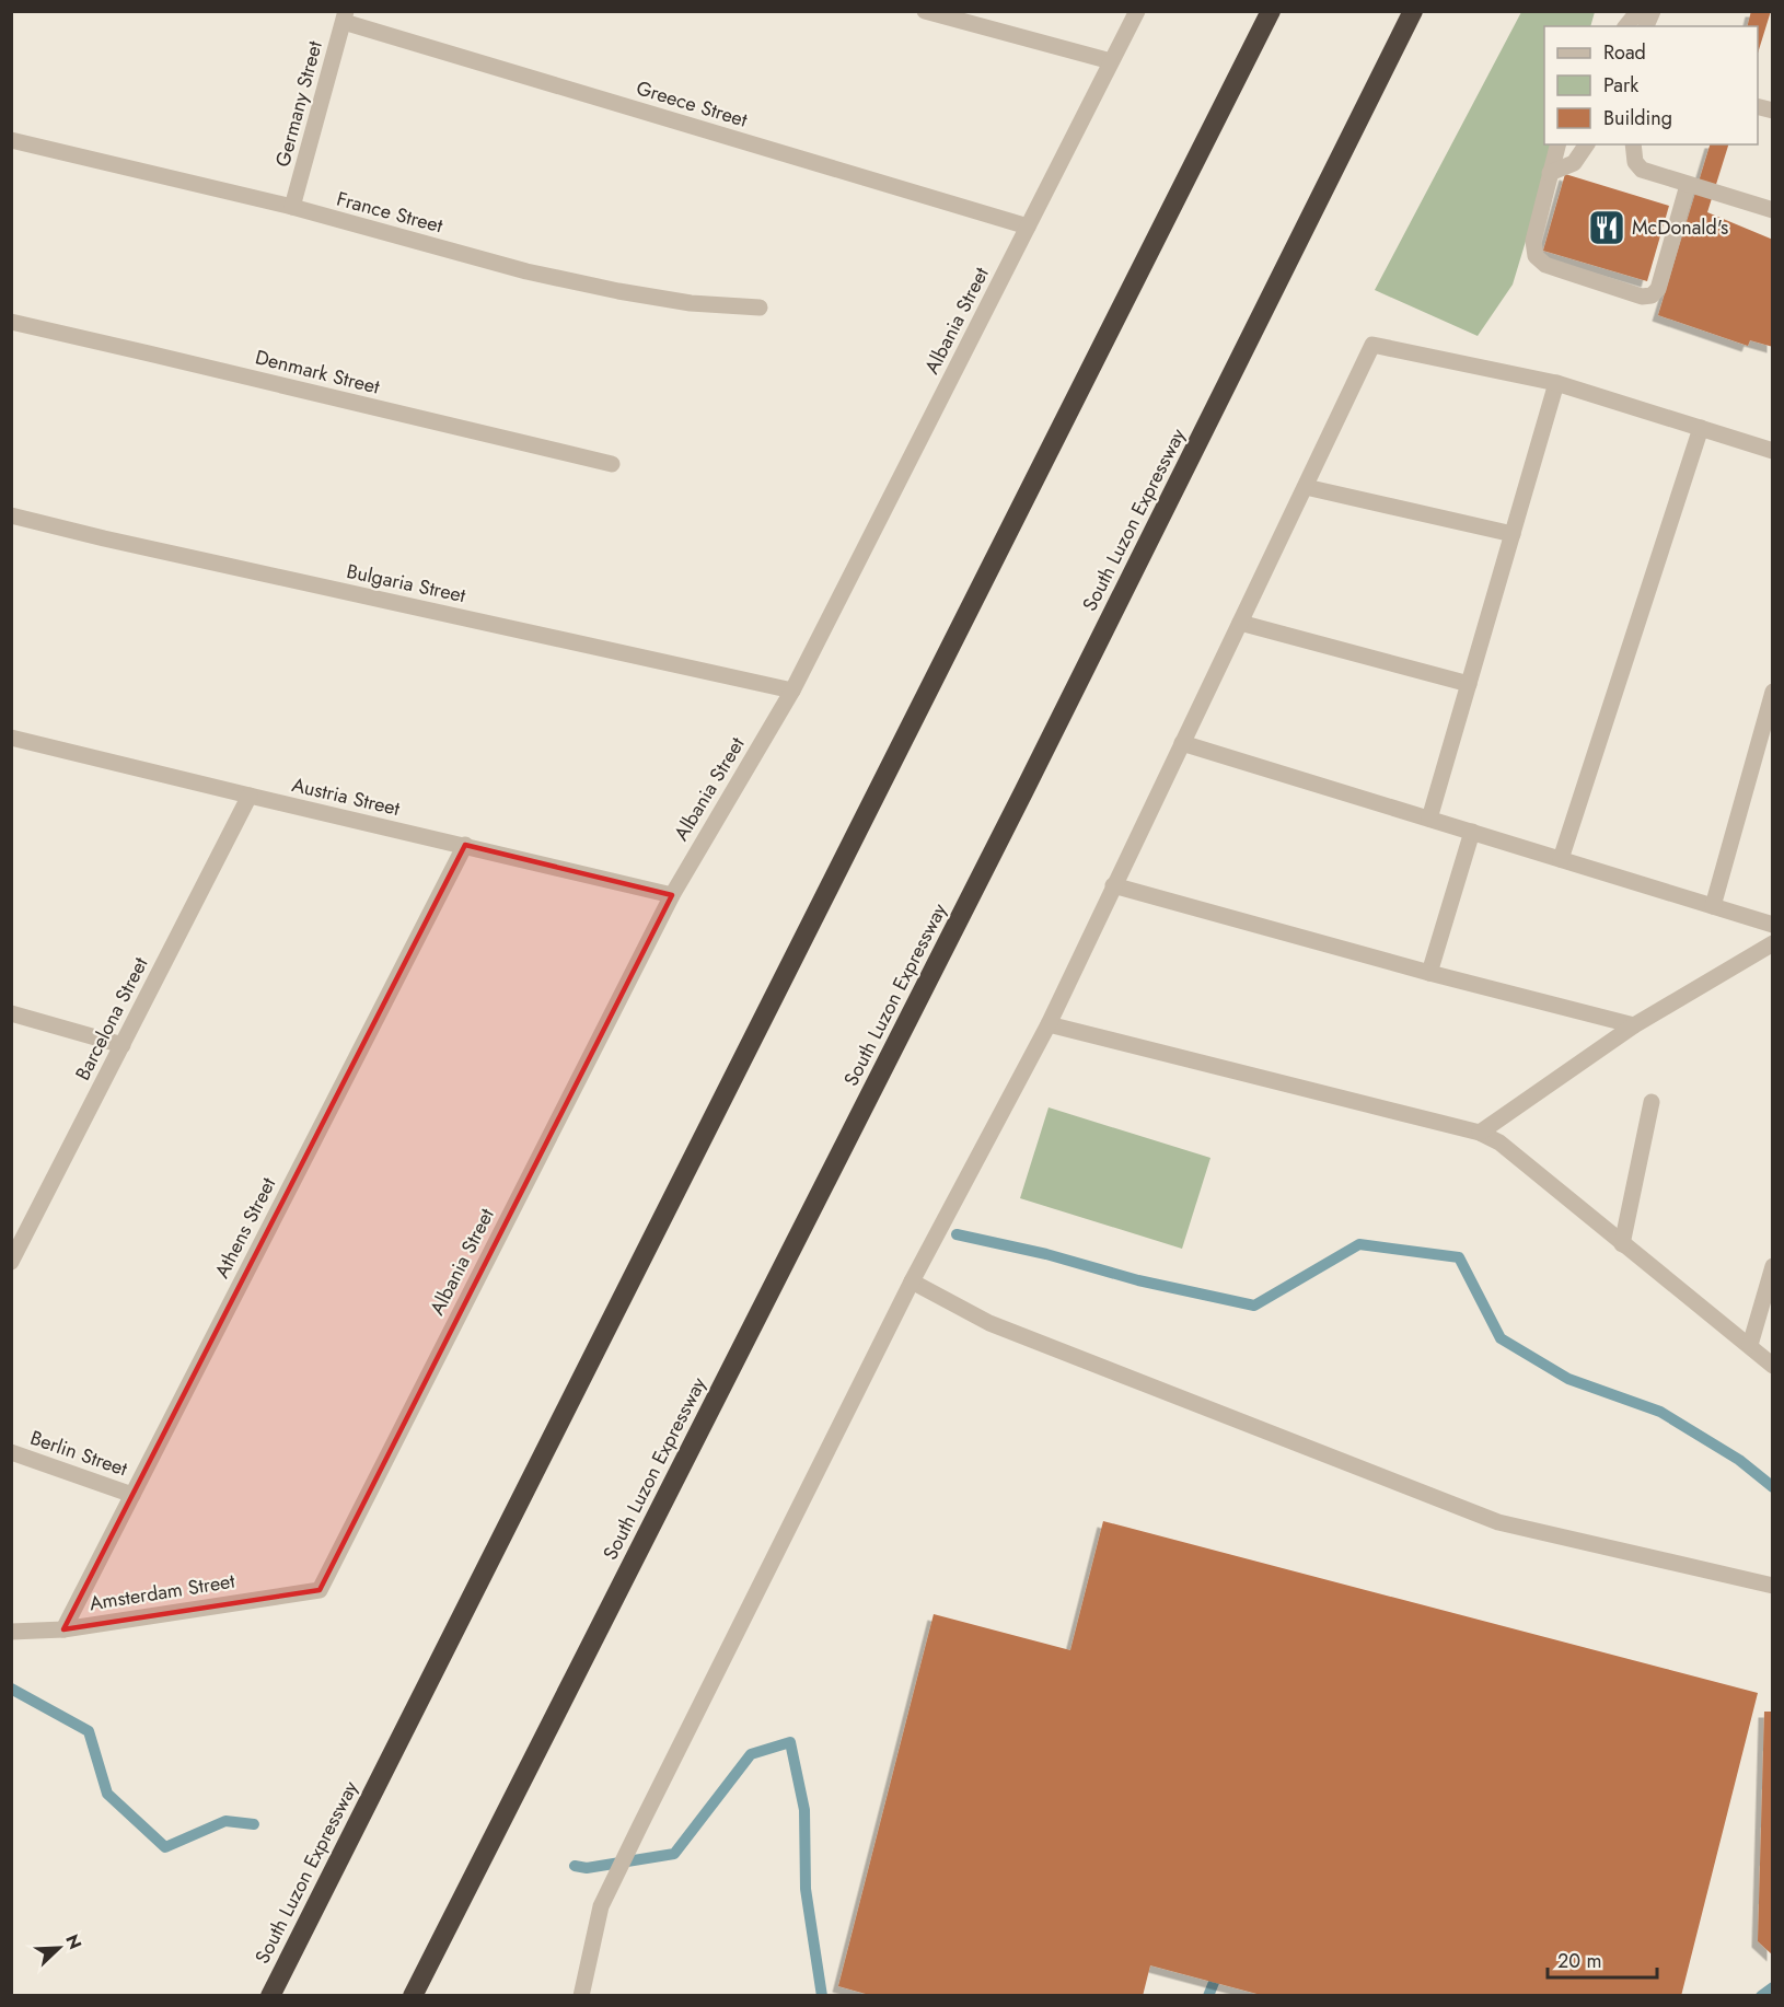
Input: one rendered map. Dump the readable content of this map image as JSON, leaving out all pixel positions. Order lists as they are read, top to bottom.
{
  "streets": {
    "highway": ["South Luzon Expressway"],
    "street": [
      "Germany Street",
      "Greece Street",
      "France Street",
      "Albania Street",
      "Denmark Street",
      "Bulgaria Street",
      "Austria Street",
      "Barcelona Street",
      "Athens Street",
      "Berlin Street",
      "Amsterdam Street"
    ]
  },
  "crossings": [
    ["Germany Street", "Greece Street"],
    ["Germany Street", "France Street"],
    ["Greece Street", "Albania Street"],
    ["Albania Street", "Bulgaria Street"],
    ["Albania Street", "Austria Street"],
    ["Albania Street", "Amsterdam Street"],
    ["Austria Street", "Barcelona Street"],
    ["Austria Street", "Athens Street"],
    ["Athens Street", "Berlin Street"],
    ["Athens Street", "Amsterdam Street"]
  ],
  "places": {
    "restaurant": ["McDonald's"]
  },
  "legend": ["Road", "Park", "Building"],
  "scale_bar": "20 m",
  "north": "top right"
}
